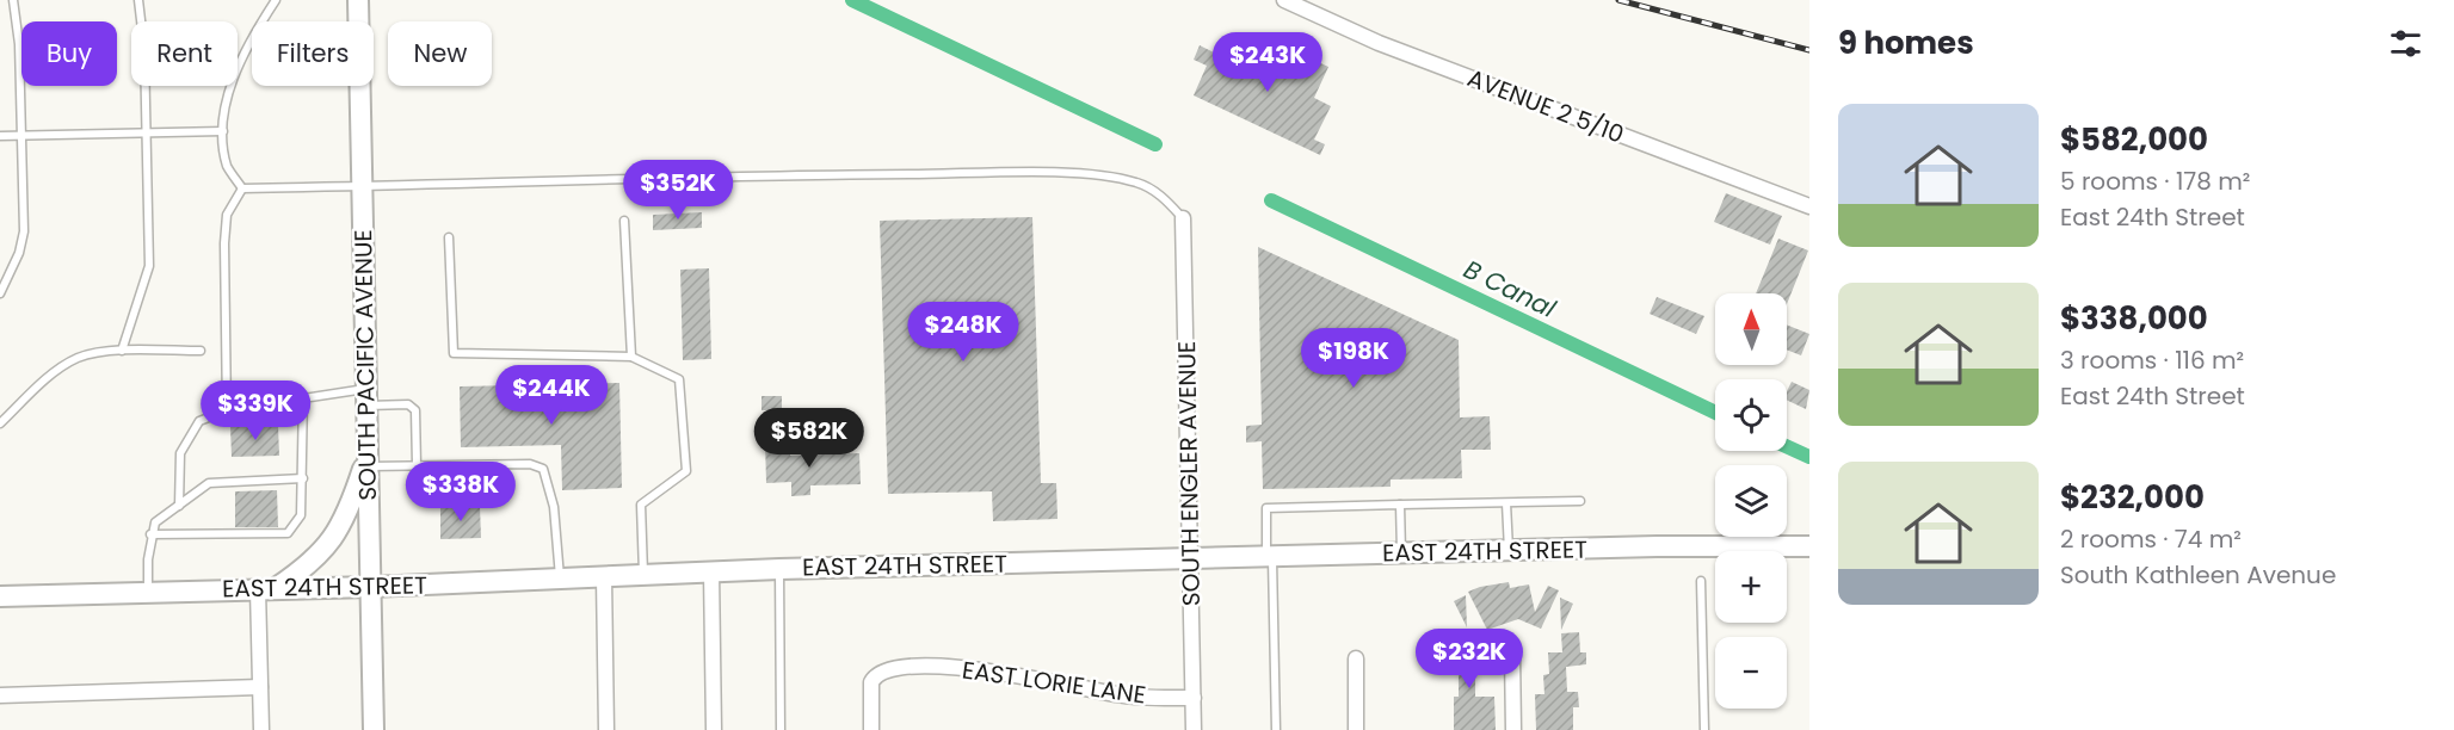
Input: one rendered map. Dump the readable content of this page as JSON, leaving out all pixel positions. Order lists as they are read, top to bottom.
{
  "streets": {
    "main road": ["SOUTH PACIFIC AVENUE", "EAST 24TH STREET"],
    "street": ["AVENUE 2 5/10", "SOUTH ENGLER AVENUE", "EAST LORIE LANE"]
  },
  "crossings": [
    ["SOUTH PACIFIC AVENUE", "EAST 24TH STREET"],
    ["SOUTH ENGLER AVENUE", "EAST 24TH STREET"],
    ["SOUTH ENGLER AVENUE", "EAST LORIE LANE"]
  ],
  "water": ["B Canal"],
  "north": "top",
  "page": {
    "heading": "9 homes",
    "chip": [
      "Buy",
      "Rent",
      "Filters",
      "New"
    ],
    "price": [
      "$243K",
      "$352K",
      "$248K",
      "$198K",
      "$244K",
      "$339K",
      "$582K",
      "$338K",
      "$232K"
    ],
    "list": [
      {
        "name": "$582,000",
        "note": "5 rooms · 178 m² · East 24th Street"
      },
      {
        "name": "$338,000",
        "note": "3 rooms · 116 m² · East 24th Street"
      },
      {
        "name": "$232,000",
        "note": "2 rooms · 74 m² · South Kathleen Avenue"
      }
    ],
    "map_buttons": ["+", "−"]
  }
}
